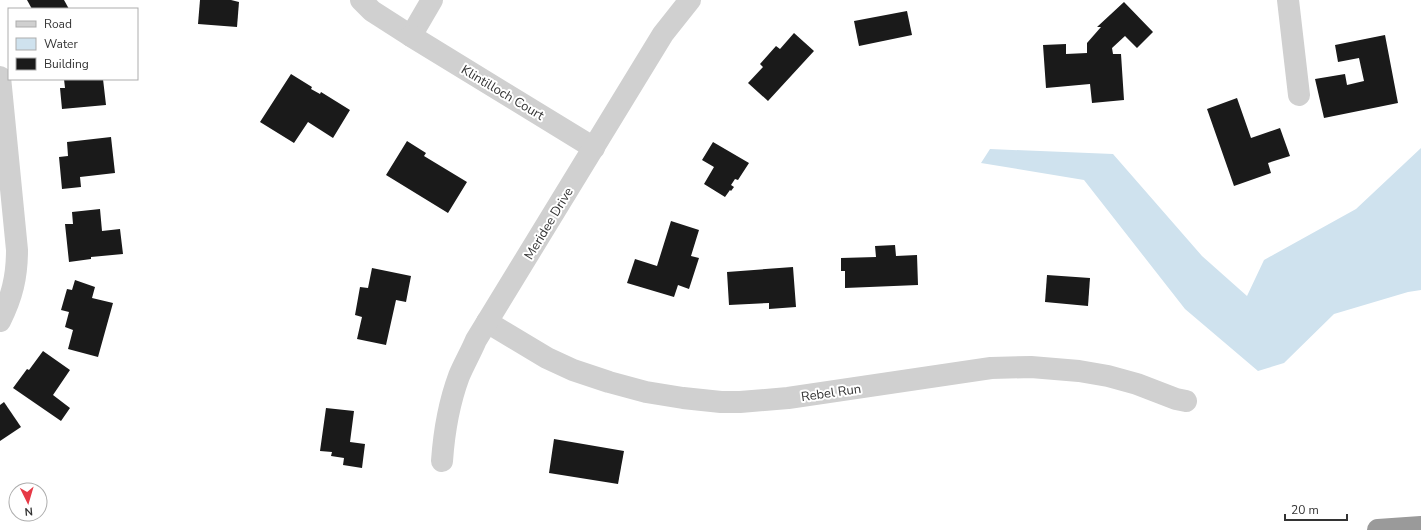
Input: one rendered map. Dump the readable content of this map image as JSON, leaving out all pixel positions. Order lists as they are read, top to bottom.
{
  "streets": {
    "street": ["Klintilloch Court", "Meridee Drive", "Rebel Run"]
  },
  "crossings": [
    ["Klintilloch Court", "Meridee Drive"],
    ["Meridee Drive", "Rebel Run"]
  ],
  "legend": ["Road", "Water", "Building"],
  "scale_bar": "20 m",
  "north": "bottom"
}
